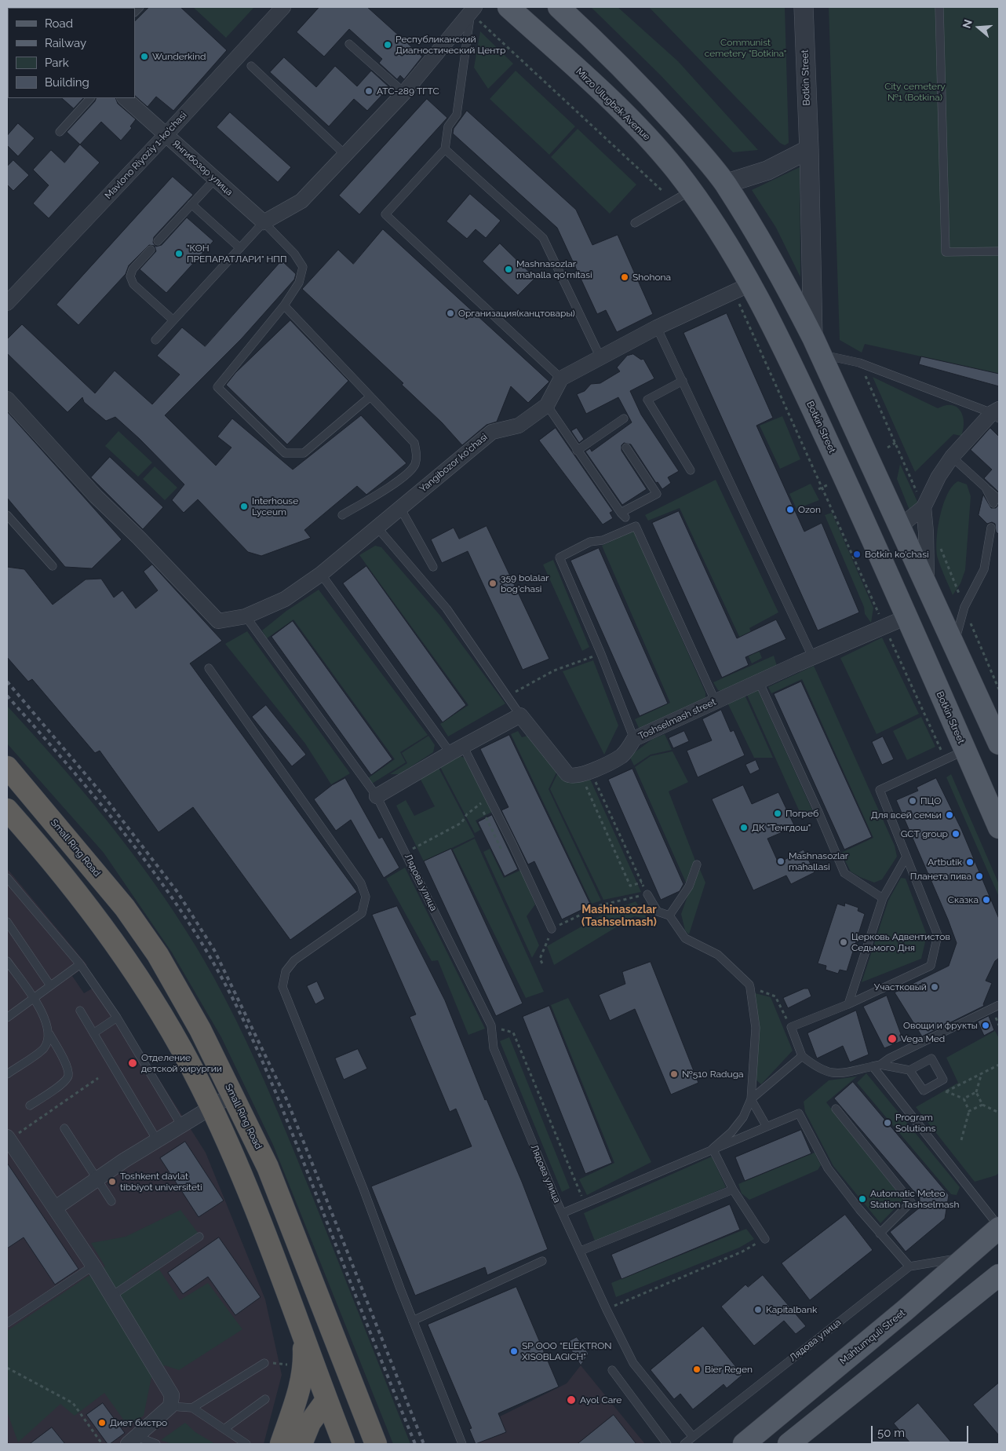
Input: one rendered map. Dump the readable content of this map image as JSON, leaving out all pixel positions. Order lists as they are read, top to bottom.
{
  "streets": {
    "highway": ["Small Ring Road"],
    "main road": ["Botkin Street", "Mirzo Ulugbek Avenue", "Mahtumquli Street"],
    "street": [
      "Mavlono Riyoziy 1-ko'chasi",
      "Янгибозор улица",
      "Yangibozor ko'chasi",
      "Toshselmash street"
    ],
    "lane": ["Лядова улица"]
  },
  "crossings": [
    ["Botkin Street", "Mirzo Ulugbek Avenue"],
    ["Botkin Street", "Toshselmash street"],
    ["Mavlono Riyoziy 1-ko'chasi", "Янгибозор улица"],
    ["Yangibozor ko'chasi", "Лядова улица"],
    ["Лядова улица", "Mahtumquli Street"]
  ],
  "districts": ["Mashinasozlar (Tashselmash)"],
  "parks": ["Communist cemetery \"Botkina\"", "City cemetery №1 (Botkina)"],
  "places": [
    "Республиканский Диагностический Центр",
    "Wunderkind",
    "АТС-289 ТГТС",
    "\"КОН ПРЕПАРАТЛАРИ\" НПП",
    "Mashnasozlar mahalla qo'mitasi",
    "Shohona",
    "Организация(канцтовары)",
    "Interhouse Lyceum",
    "Ozon",
    "Botkin ko'chasi",
    "359 bolalar bog'chasi",
    "ПЦО",
    "Погреб",
    "Для всей семьи",
    "ДК \"Тенгдош\"",
    "GCT group",
    "Mashnasozlar mahallasi",
    "Artbutik",
    "Планета пива",
    "Сказка",
    "Церковь Адвентистов Седьмого Дня",
    "Участковый",
    "Овощи и фрукты",
    "Vega Med",
    "Отделение детской хирургии",
    "№510 Raduga",
    "Program Solutions",
    "Toshkent davlat tibbiyot universiteti",
    "Automatic Meteo Station Tashselmash",
    "Kapitalbank",
    "SP OOO “ELEKTRON XISOBLAGICH”",
    "Bier Regen",
    "Ayol Care",
    "Диет бистро"
  ],
  "legend": [
    "Road",
    "Railway",
    "Park",
    "Building"
  ],
  "scale_bar": "50 m",
  "north": "left"
}
